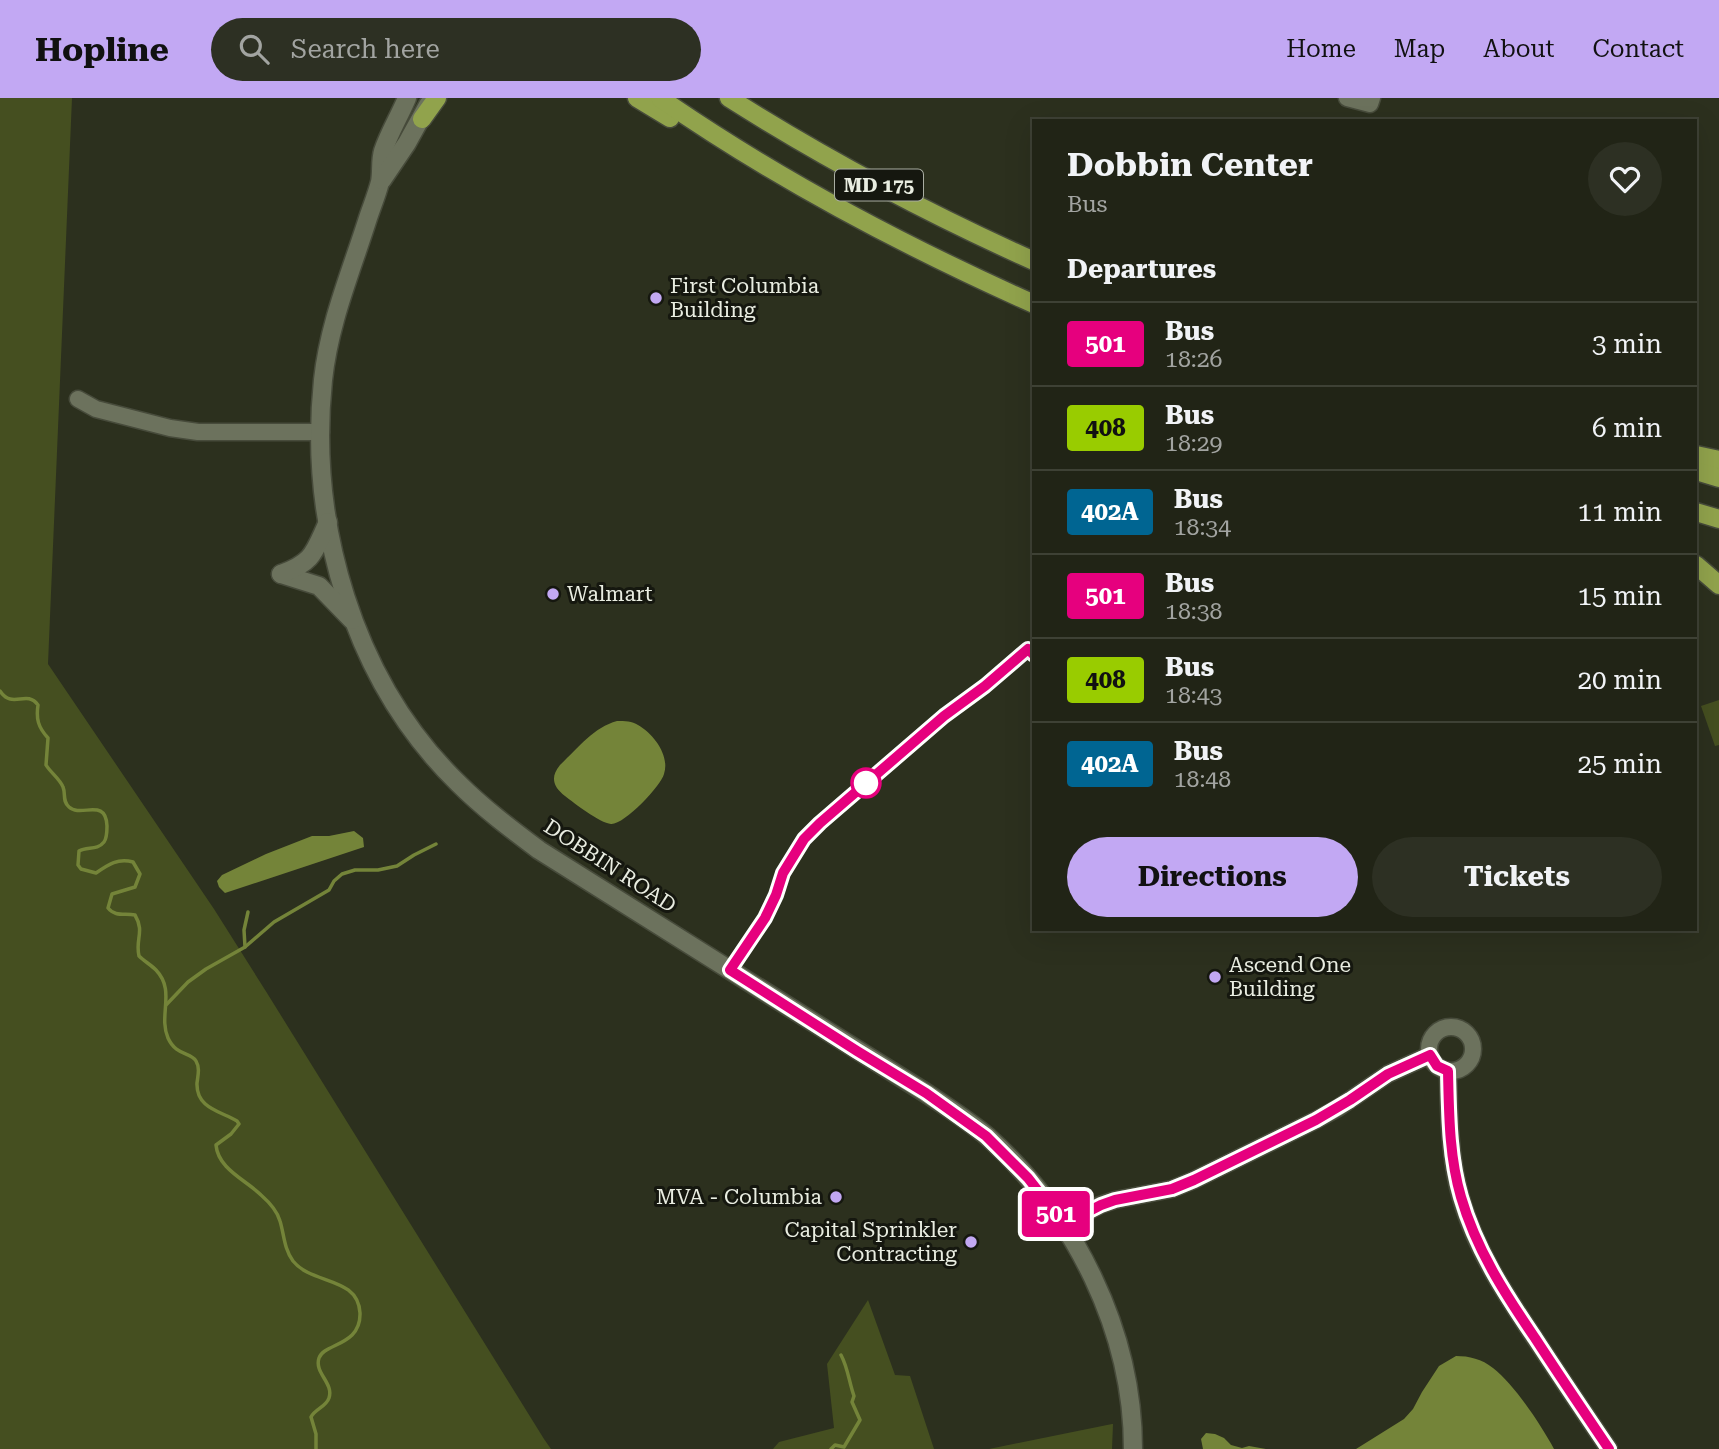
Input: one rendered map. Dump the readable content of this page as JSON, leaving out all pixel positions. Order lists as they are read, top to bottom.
{
  "streets": {
    "main road": ["MD 175"],
    "street": ["DOBBIN ROAD"]
  },
  "places": [
    "First Columbia Building",
    "Walmart",
    "Ascend One Building",
    "MVA - Columbia",
    "Capital Sprinkler Contracting"
  ],
  "lines": ["bus line 501"],
  "page": {
    "header": "Hopline",
    "search": "Search here",
    "nav": [
      "Home",
      "Map",
      "About",
      "Contact"
    ],
    "on_map": "501",
    "heading": [
      ["Dobbin Center", "Bus"],
      "Departures"
    ],
    "list": [
      {
        "mark": "501",
        "name": "Bus",
        "note": "18:26",
        "value": "3 min"
      },
      {
        "mark": "408",
        "name": "Bus",
        "note": "18:29",
        "value": "6 min"
      },
      {
        "mark": "402A",
        "name": "Bus",
        "note": "18:34",
        "value": "11 min"
      },
      {
        "mark": "501",
        "name": "Bus",
        "note": "18:38",
        "value": "15 min"
      },
      {
        "mark": "408",
        "name": "Bus",
        "note": "18:43",
        "value": "20 min"
      },
      {
        "mark": "402A",
        "name": "Bus",
        "note": "18:48",
        "value": "25 min"
      }
    ],
    "buttons": ["Directions", "Tickets"]
  }
}
